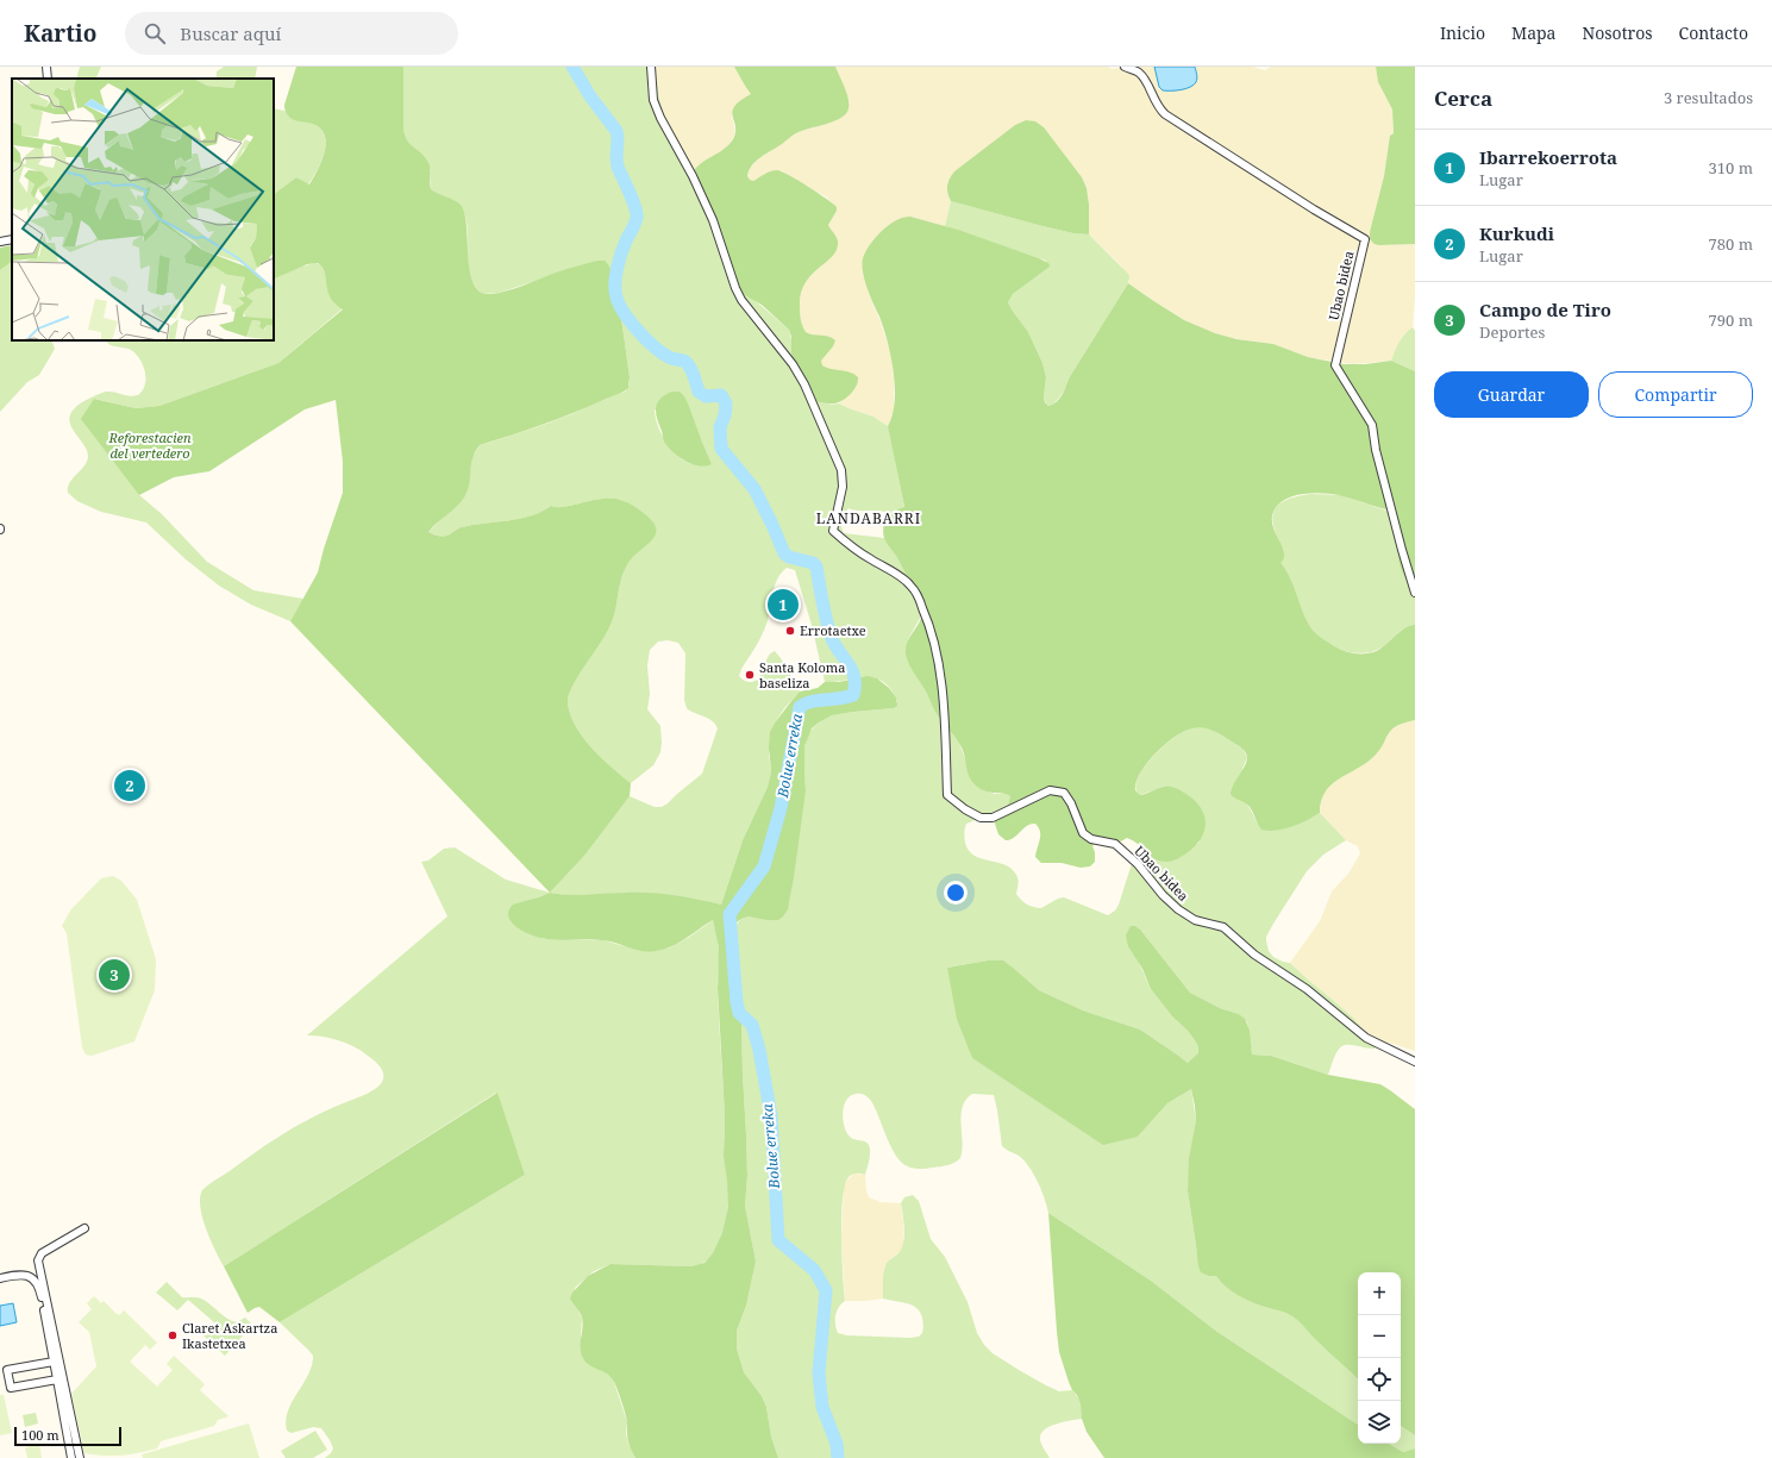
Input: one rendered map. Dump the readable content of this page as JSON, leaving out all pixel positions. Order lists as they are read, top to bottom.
{
  "streets": {
    "street": ["Ubao bidea"]
  },
  "districts": ["LANDABARRI"],
  "water": ["Bolue erreka"],
  "parks": ["Reforestacien del vertedero"],
  "places": ["Errotaetxe", "Santa Koloma baseliza", "Claret Askartza Ikastetxea"],
  "scale_bar": "100 m",
  "page": {
    "header": "Kartio",
    "search": "Buscar aquí",
    "nav": [
      "Inicio",
      "Mapa",
      "Nosotros",
      "Contacto"
    ],
    "heading": ["Cerca", "3 resultados"],
    "list": [
      {
        "mark": "1",
        "name": "Ibarrekoerrota",
        "note": "Lugar",
        "value": "310 m"
      },
      {
        "mark": "2",
        "name": "Kurkudi",
        "note": "Lugar",
        "value": "780 m"
      },
      {
        "mark": "3",
        "name": "Campo de Tiro",
        "note": "Deportes",
        "value": "790 m"
      }
    ],
    "buttons": ["Guardar", "Compartir"],
    "pins": ["1", "2", "3"],
    "map_buttons": ["+", "−"],
    "scale": "100 m"
  }
}
